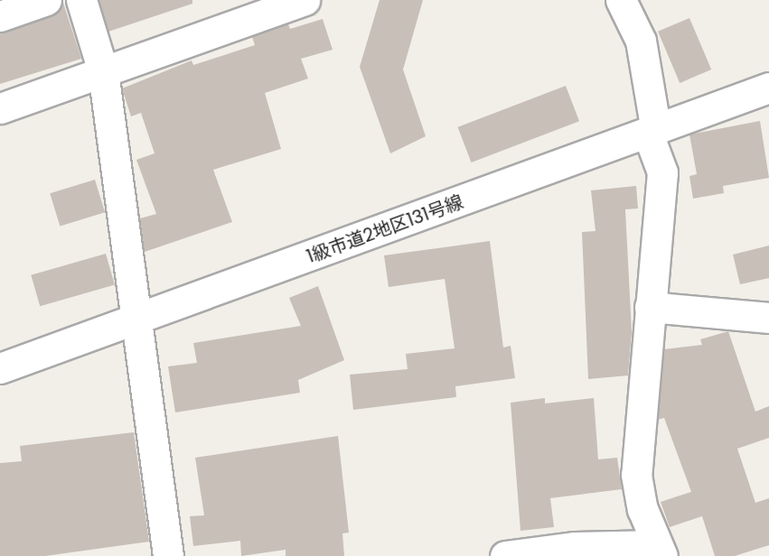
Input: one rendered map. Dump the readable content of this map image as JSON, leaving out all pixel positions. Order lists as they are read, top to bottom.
{
  "streets": {
    "street": ["1級市道2地区131号線"]
  }
}
